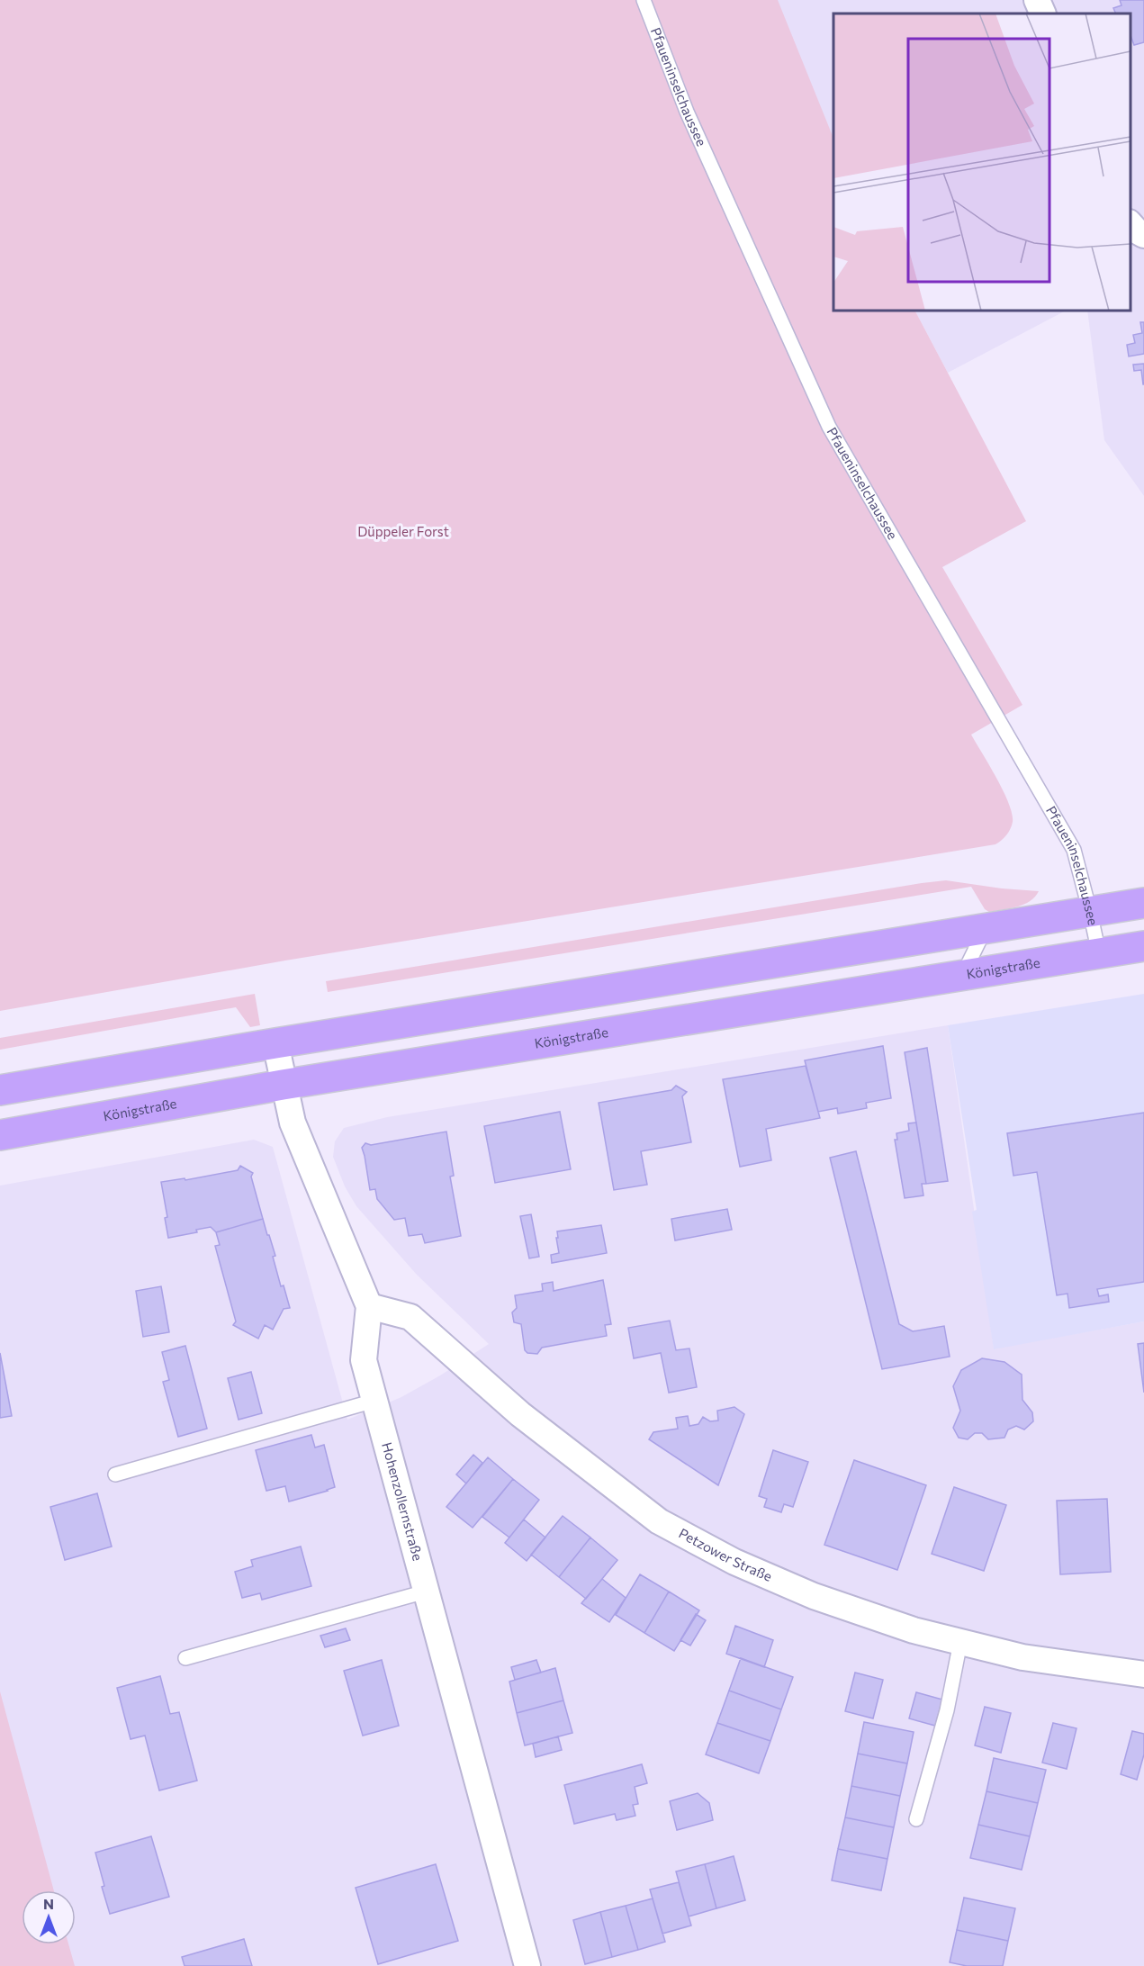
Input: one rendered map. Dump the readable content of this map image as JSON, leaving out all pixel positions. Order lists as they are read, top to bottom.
{
  "streets": {
    "main road": ["Königstraße"],
    "street": ["Hohenzollernstraße", "Petzower Straße"],
    "lane": ["Pfaueninselchaussee"]
  },
  "crossings": [
    ["Pfaueninselchaussee", "Königstraße"],
    ["Königstraße", "Hohenzollernstraße"],
    ["Hohenzollernstraße", "Petzower Straße"]
  ],
  "parks": ["Düppeler Forst"],
  "north": "top"
}
